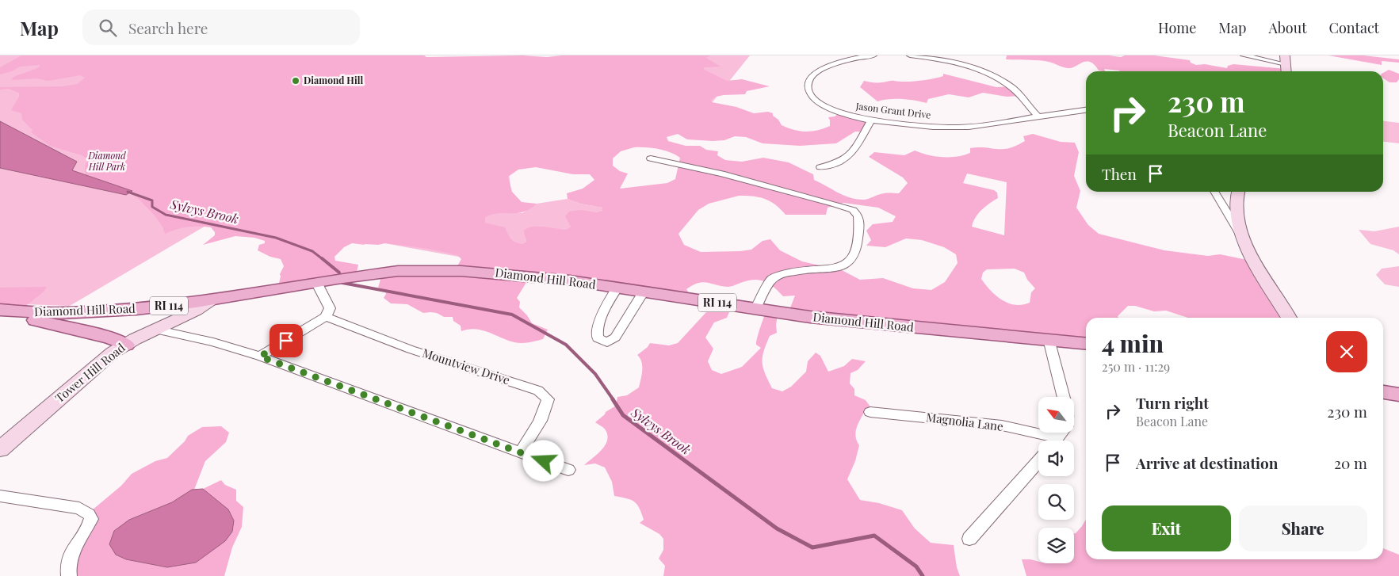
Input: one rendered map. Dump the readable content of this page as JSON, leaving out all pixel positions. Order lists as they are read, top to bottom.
{
  "streets": {
    "main road": ["Diamond Hill Road", "RI 114"],
    "street": [
      "Jason Grant Drive",
      "Mountview Drive",
      "Tower Hill Road",
      "Magnolia Lane"
    ]
  },
  "crossings": [
    ["Diamond Hill Road", "Tower Hill Road"]
  ],
  "water": ["Sylvys Brook"],
  "parks": ["Diamond Hill Park"],
  "places": ["Diamond Hill"],
  "north": "top left",
  "page": {
    "header": "Map",
    "search": "Search here",
    "nav": [
      "Home",
      "Map",
      "About",
      "Contact"
    ],
    "turn": ["230 m", "Beacon Lane"],
    "then": "Then",
    "heading": ["4 min", "250 m · 11:29"],
    "list": [
      {
        "name": "Turn right",
        "note": "Beacon Lane",
        "value": "230 m"
      },
      {
        "name": "Arrive at destination",
        "value": "20 m"
      }
    ],
    "buttons": ["Exit", "Share"]
  }
}
